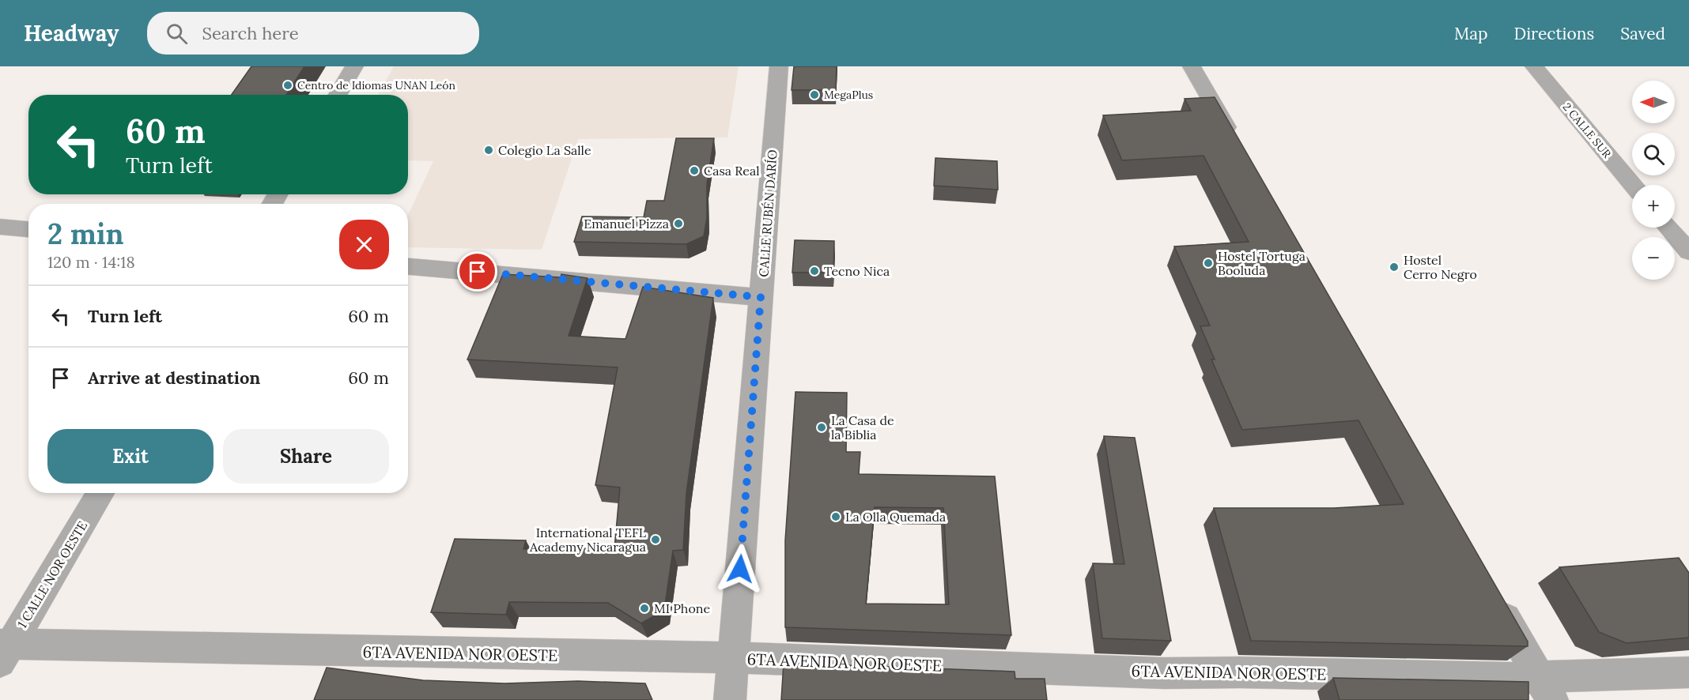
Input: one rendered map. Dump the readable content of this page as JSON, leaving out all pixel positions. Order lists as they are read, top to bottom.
{
  "streets": {
    "street": [
      "2 CALLE SUR",
      "CALLE RUBÉN DARÍO",
      "1 CALLE NOR OESTE",
      "6TA AVENIDA NOR OESTE"
    ]
  },
  "crossings": [
    ["CALLE RUBÉN DARÍO", "6TA AVENIDA NOR OESTE"],
    ["1 CALLE NOR OESTE", "6TA AVENIDA NOR OESTE"]
  ],
  "places": [
    "Centro de Idiomas UNAN León",
    "MegaPlus",
    "Colegio La Salle",
    "Casa Real",
    "Emanuel Pizza",
    "Hostel Tortuga Booluda",
    "Hostel Cerro Negro",
    "Tecno Nica",
    "La Casa de la Biblia",
    "La Olla Quemada",
    "International TEFL Academy Nicaragua",
    "MI Phone"
  ],
  "north": "left",
  "page": {
    "header": "Headway",
    "search": "Search here",
    "nav": ["Map", "Directions", "Saved"],
    "map_buttons": ["+", "−"],
    "turn": ["60 m", "Turn left"],
    "heading": ["2 min", "120 m · 14:18"],
    "list": [
      {
        "name": "Turn left",
        "value": "60 m"
      },
      {
        "name": "Arrive at destination",
        "value": "60 m"
      }
    ],
    "buttons": ["Exit", "Share"]
  }
}
